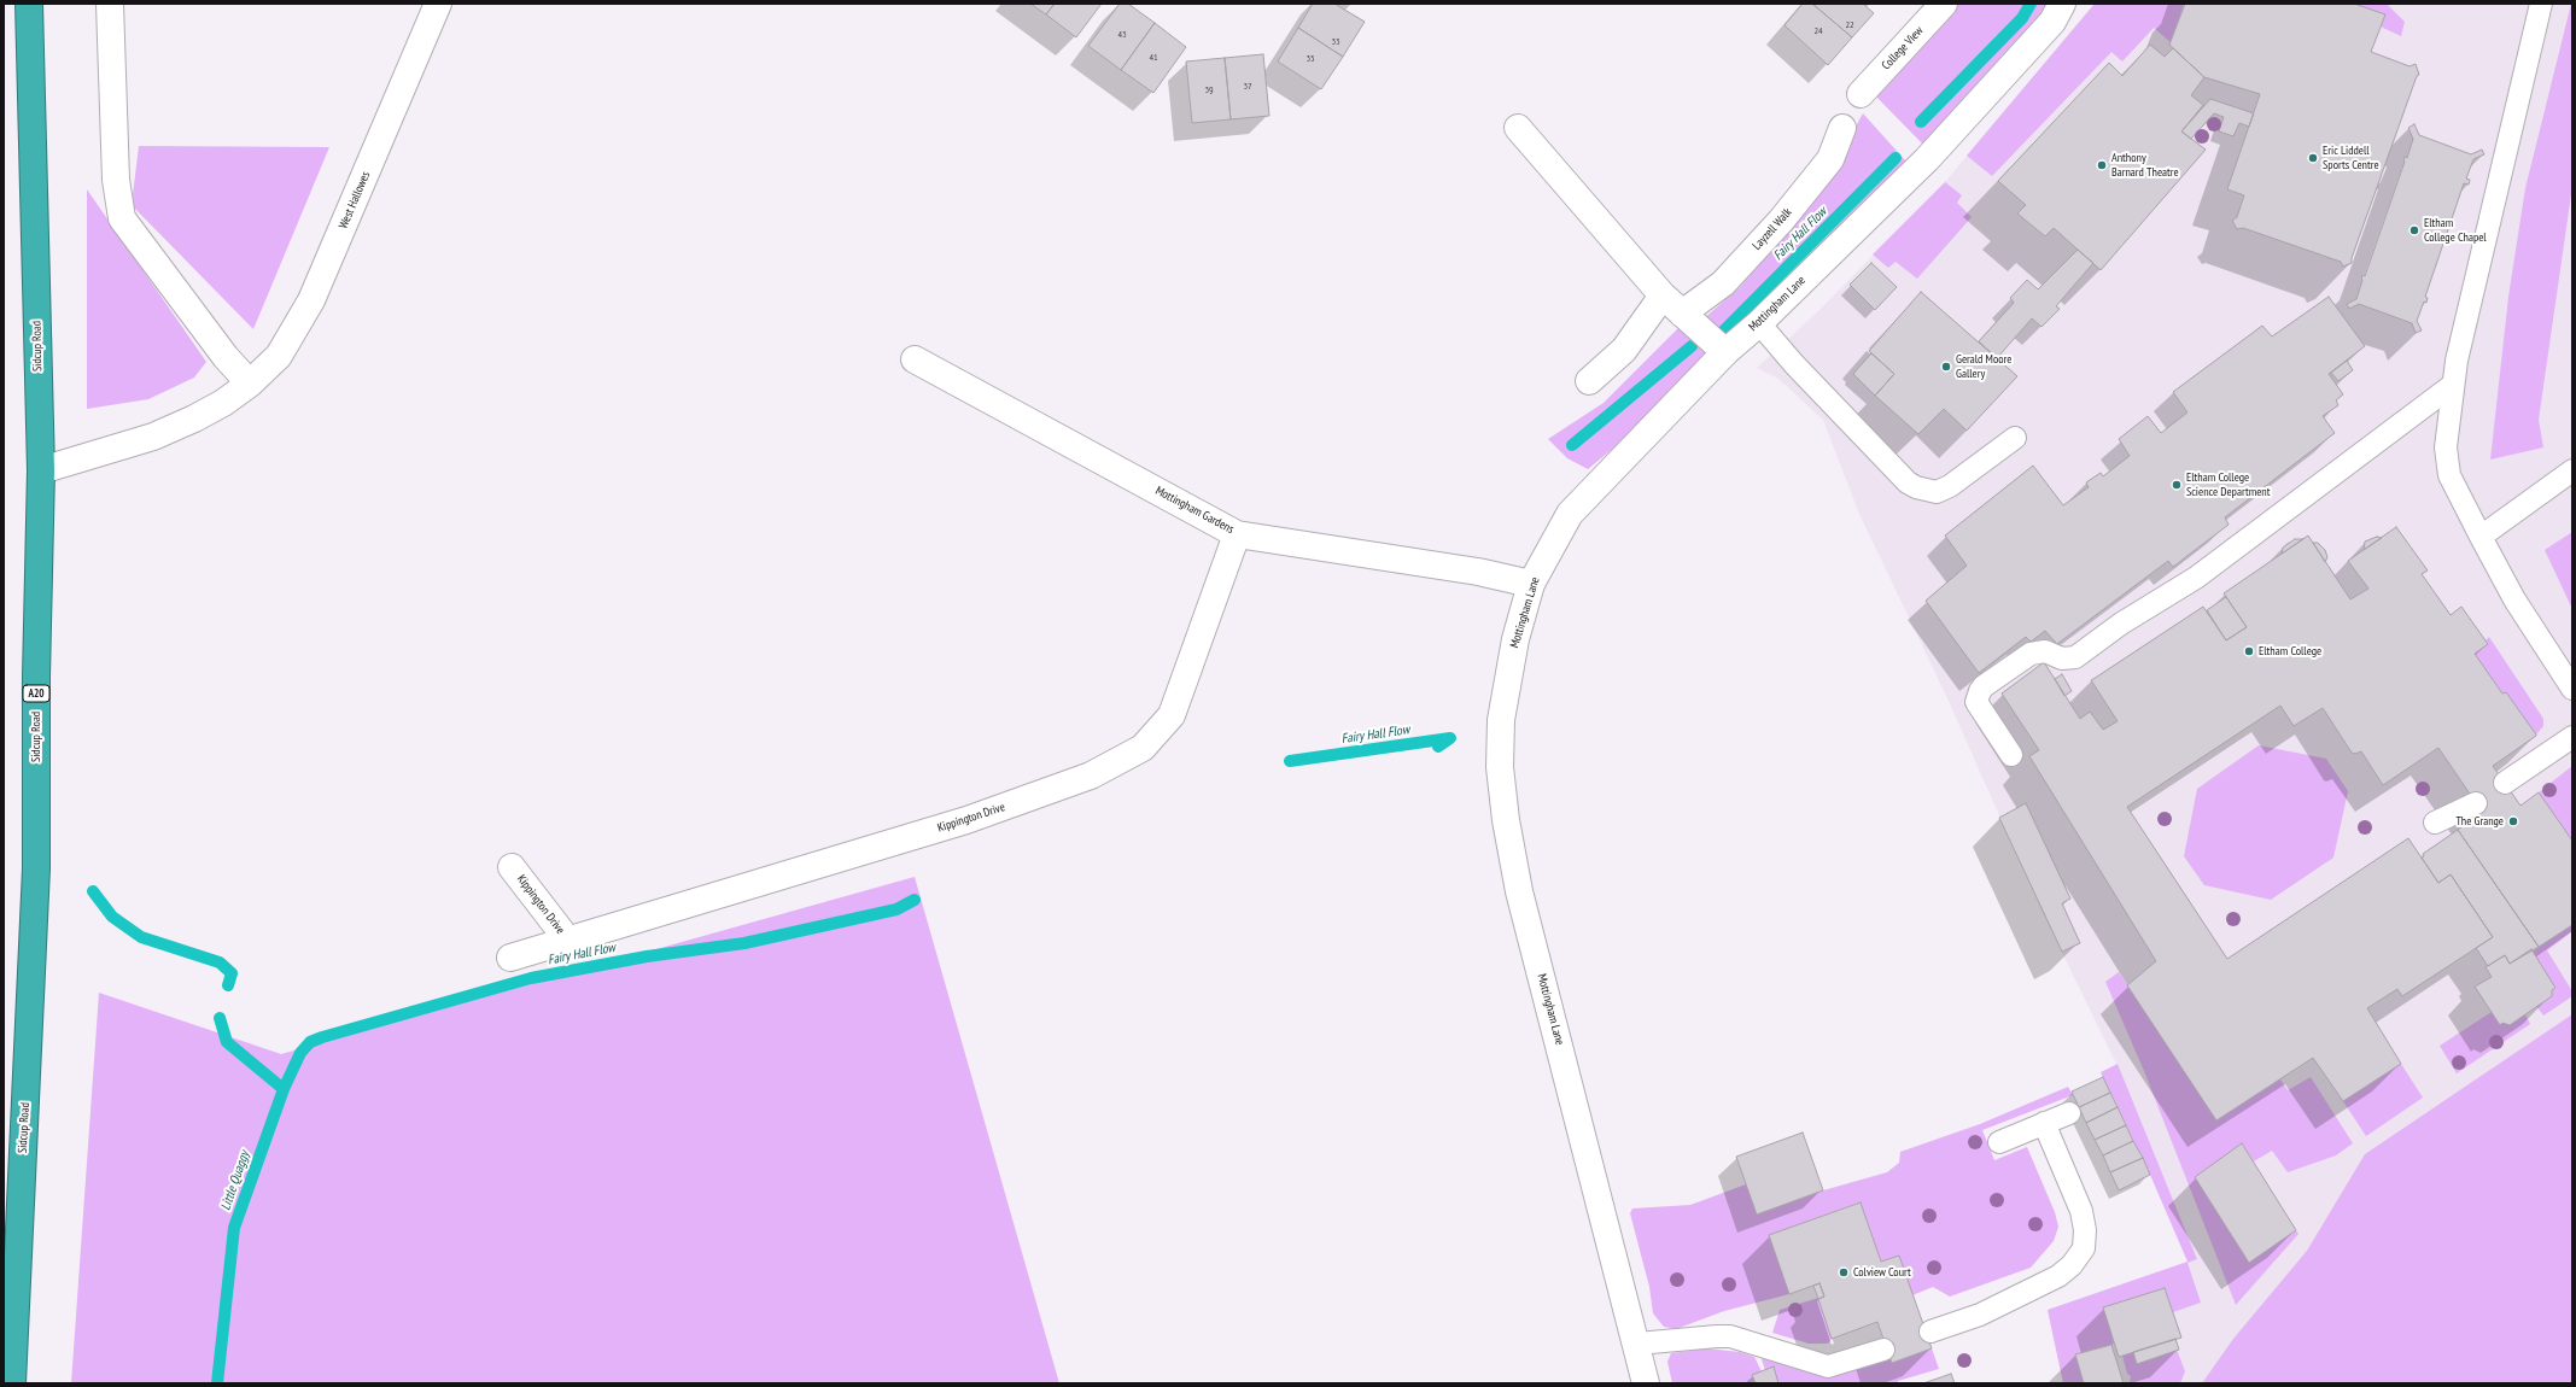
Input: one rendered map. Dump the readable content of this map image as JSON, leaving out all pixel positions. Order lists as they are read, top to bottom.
{
  "streets": {
    "highway": ["Sidcup Road", "A20"],
    "street": [
      "College View",
      "West Hallowes",
      "Layzell Walk",
      "Mottingham Lane",
      "Mottingham Gardens",
      "Kippington Drive"
    ]
  },
  "crossings": [
    ["West Hallowes", "Sidcup Road"],
    ["Mottingham Lane", "Mottingham Gardens"],
    ["Mottingham Gardens", "Kippington Drive"]
  ],
  "water": ["Fairy Hall Flow", "Little Quaggy"],
  "places": [
    "Eric Liddell Sports Centre",
    "Anthony Barnard Theatre",
    "Eltham College Chapel",
    "Gerald Moore Gallery",
    "Eltham College Science Department",
    "Eltham College",
    "The Grange",
    "Colview Court"
  ],
  "house_numbers": [
    "22",
    "24",
    "43",
    "33",
    "41",
    "35",
    "37",
    "39"
  ]
}
